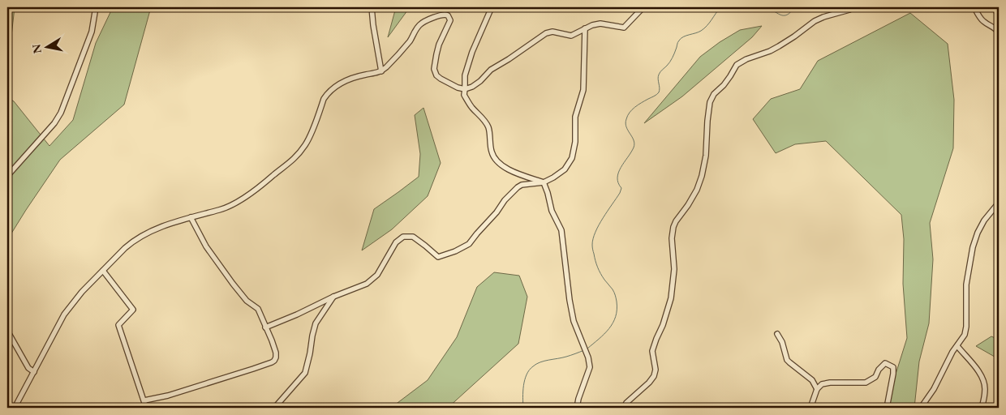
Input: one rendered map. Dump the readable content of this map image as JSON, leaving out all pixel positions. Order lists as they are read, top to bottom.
{
  "north": "left"
}
